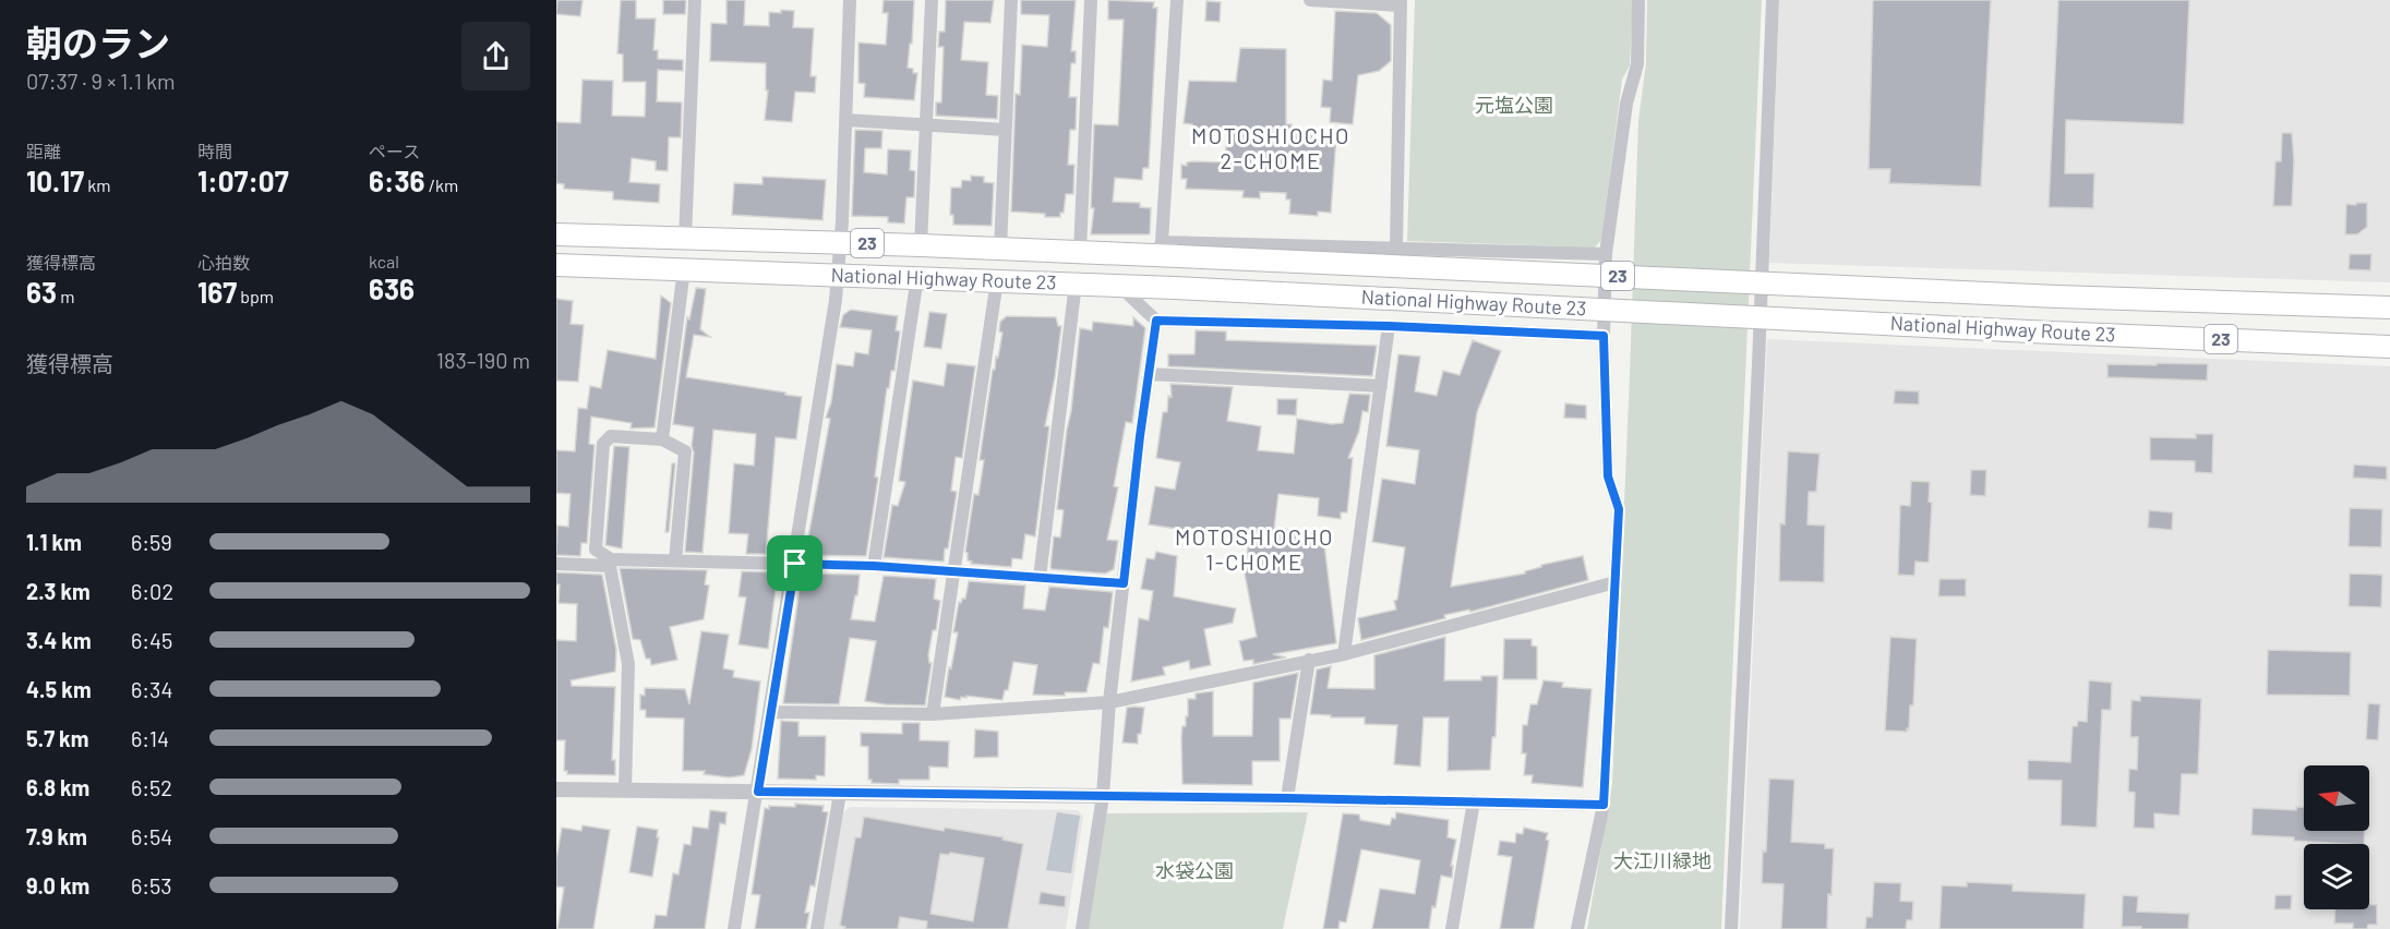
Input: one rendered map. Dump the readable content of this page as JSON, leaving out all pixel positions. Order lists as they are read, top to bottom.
{
  "streets": {
    "highway": ["23", "National Highway Route 23"]
  },
  "districts": ["MOTOSHIOCHO 2-CHOME", "MOTOSHIOCHO 1-CHOME"],
  "parks": ["元塩公園", "大江川緑地", "水袋公園"],
  "north": "left",
  "page": {
    "heading": ["朝のラン", "07:37 · 9 × 1.1 km"],
    "stats": [
      ["距離", "10.17 km"],
      ["時間", "1:07:07"],
      ["ペース", "6:36 /km"],
      ["獲得標高", "63 m"],
      ["心拍数", "167 bpm"],
      ["kcal", "636"]
    ],
    "chart": ["獲得標高", "183–190 m"],
    "list": [
      {
        "name": "1.1 km",
        "note": "6:59"
      },
      {
        "name": "2.3 km",
        "note": "6:02"
      },
      {
        "name": "3.4 km",
        "note": "6:45"
      },
      {
        "name": "4.5 km",
        "note": "6:34"
      },
      {
        "name": "5.7 km",
        "note": "6:14"
      },
      {
        "name": "6.8 km",
        "note": "6:52"
      },
      {
        "name": "7.9 km",
        "note": "6:54"
      },
      {
        "name": "9.0 km",
        "note": "6:53"
      }
    ]
  }
}
